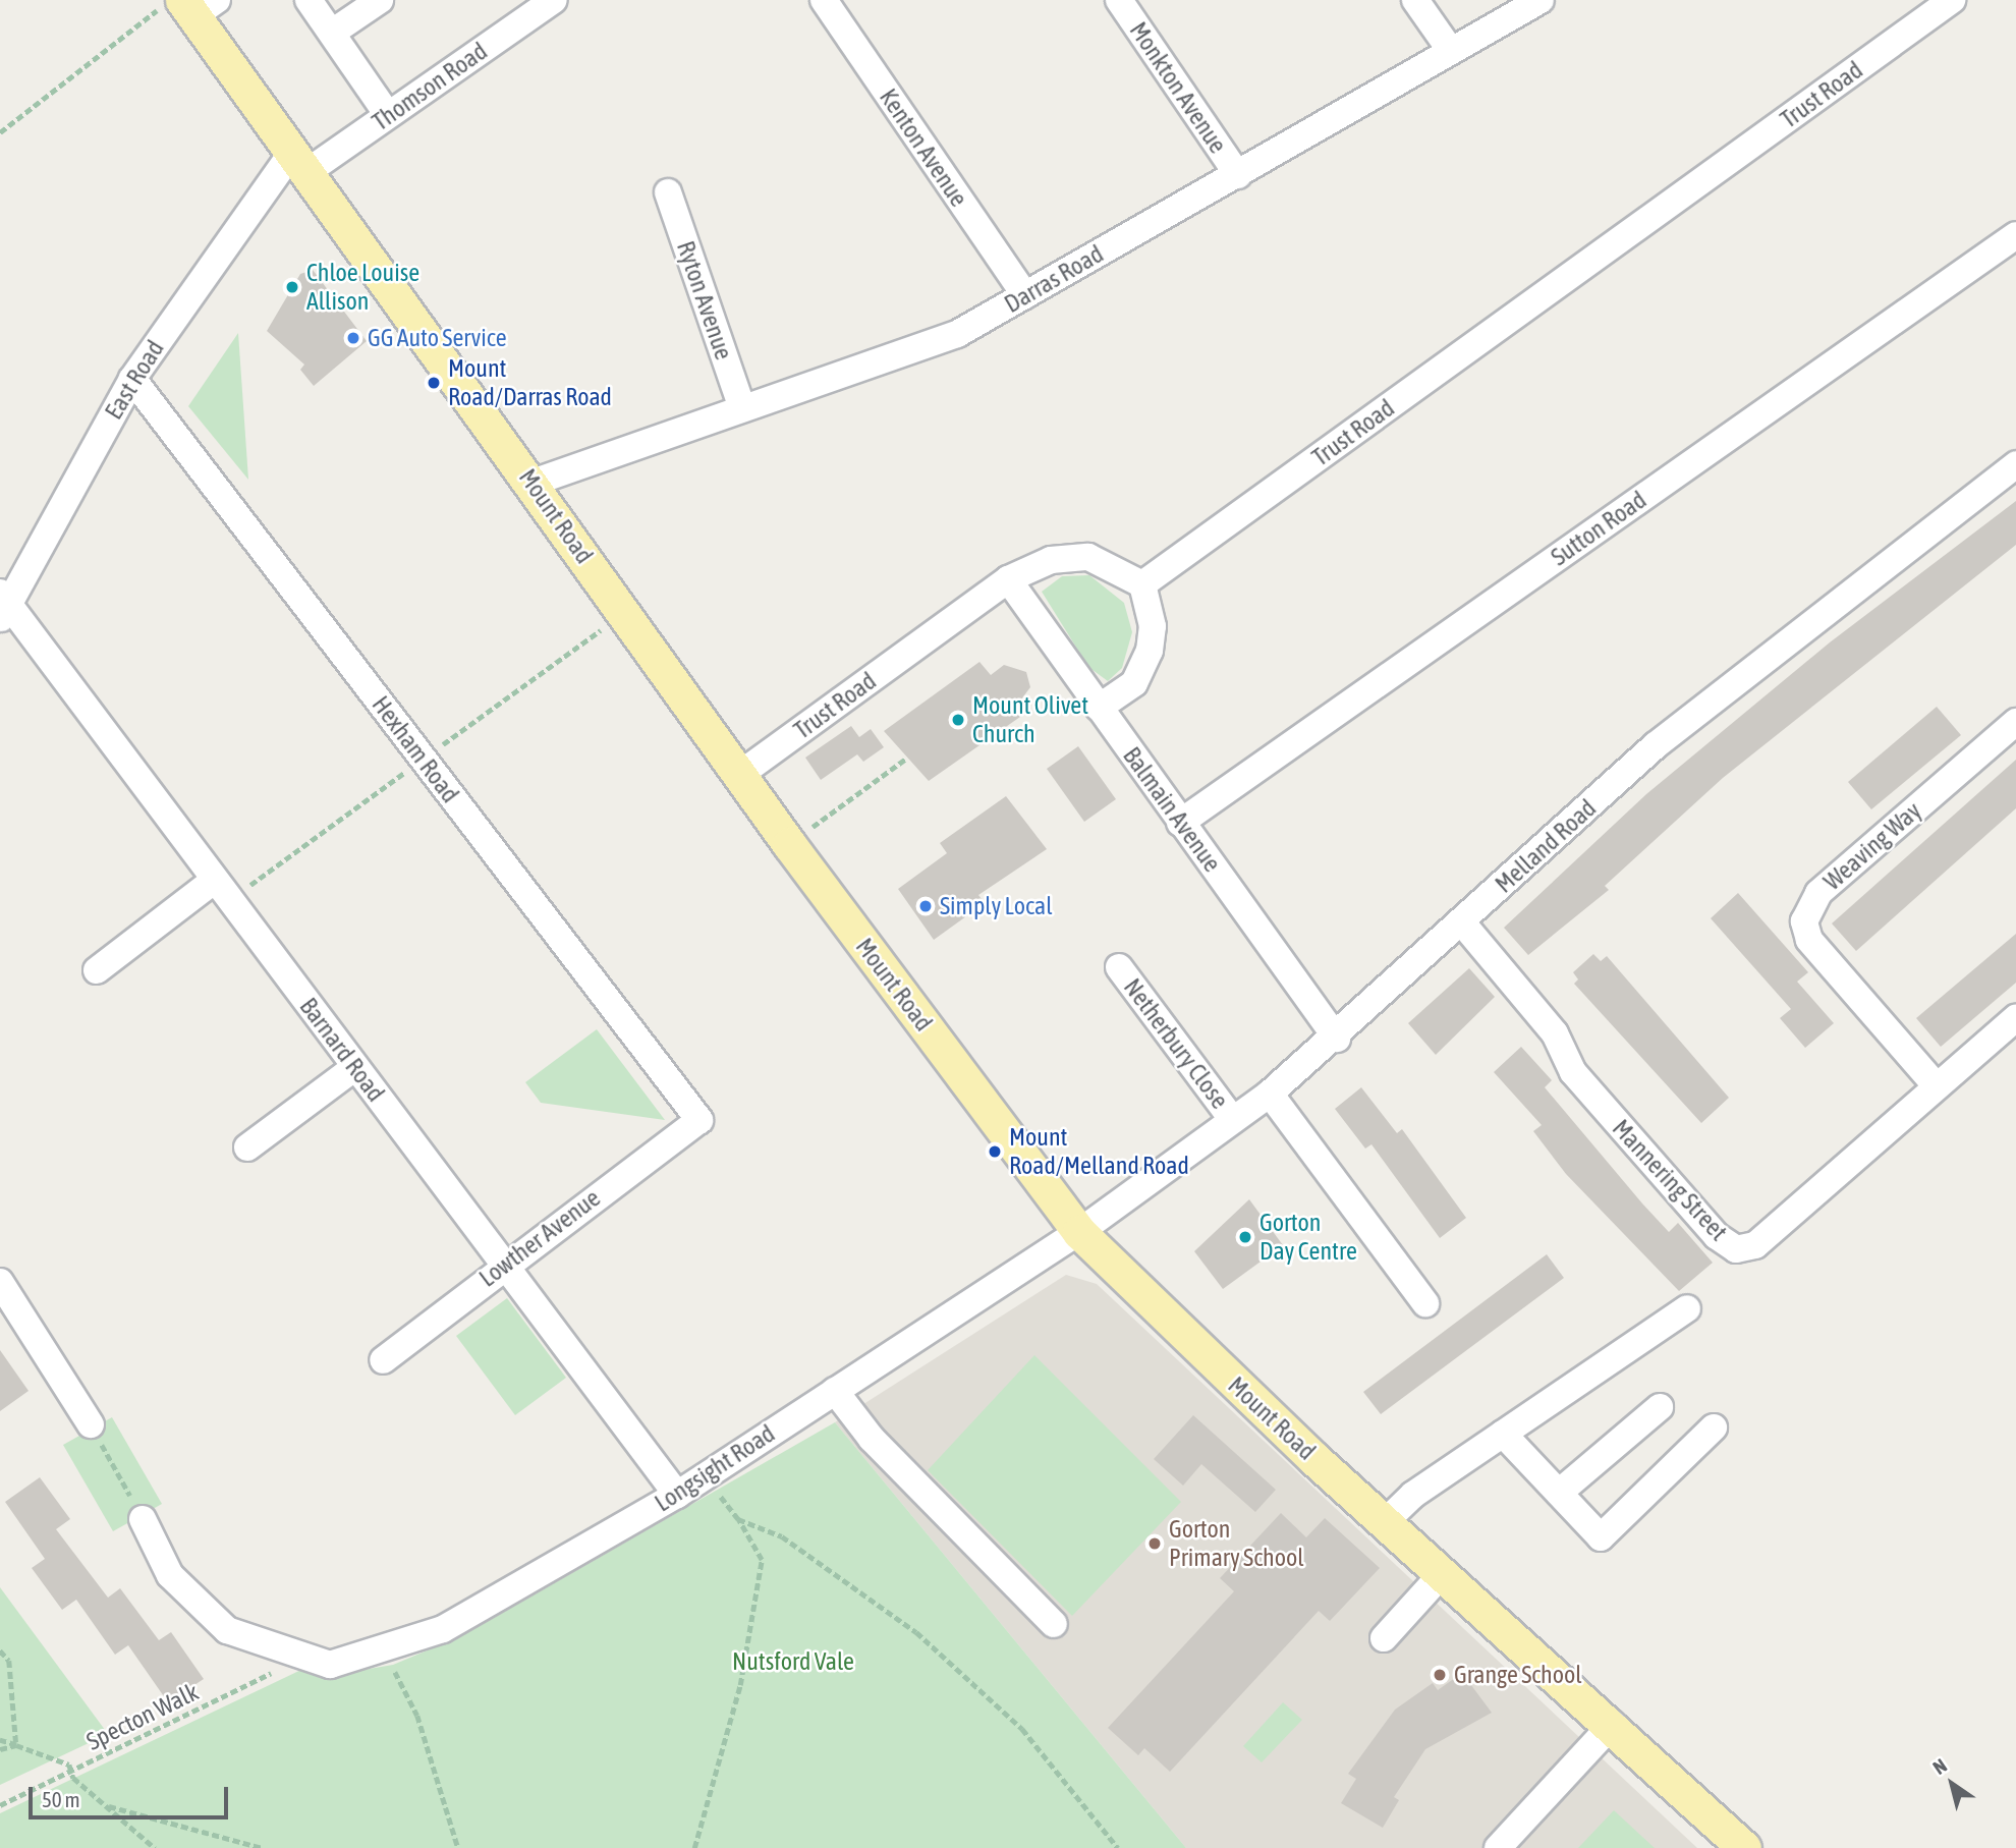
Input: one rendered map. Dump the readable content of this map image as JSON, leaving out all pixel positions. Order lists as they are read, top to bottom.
{
  "streets": {
    "main road": ["Mount Road"],
    "street": [
      "Thomson Road",
      "Monkton Avenue",
      "Trust Road",
      "Kenton Avenue",
      "Darras Road",
      "Ryton Avenue",
      "East Road",
      "Sutton Road",
      "Hexham Road",
      "Balmain Avenue",
      "Melland Road",
      "Weaving Way",
      "Netherbury Close",
      "Barnard Road",
      "Mannering Street",
      "Lowther Avenue",
      "Longsight Road"
    ],
    "path": ["Specton Walk"]
  },
  "crossings": [
    ["Thomson Road", "East Road"],
    ["Thomson Road", "Mount Road"],
    ["Monkton Avenue", "Darras Road"],
    ["Trust Road", "Mount Road"],
    ["Trust Road", "Balmain Avenue"],
    ["Kenton Avenue", "Darras Road"],
    ["Darras Road", "Ryton Avenue"],
    ["Darras Road", "Mount Road"],
    ["East Road", "Mount Road"],
    ["East Road", "Hexham Road"],
    ["East Road", "Barnard Road"],
    ["Mount Road", "Melland Road"],
    ["Mount Road", "Longsight Road"],
    ["Sutton Road", "Balmain Avenue"],
    ["Hexham Road", "Lowther Avenue"],
    ["Balmain Avenue", "Melland Road"],
    ["Melland Road", "Netherbury Close"],
    ["Melland Road", "Mannering Street"],
    ["Melland Road", "Longsight Road"],
    ["Weaving Way", "Mannering Street"],
    ["Barnard Road", "Lowther Avenue"],
    ["Barnard Road", "Longsight Road"],
    ["Longsight Road", "Specton Walk"]
  ],
  "parks": ["Nutsford Vale"],
  "places": [
    "Chloe Louise Allison",
    "GG Auto Service",
    "Mount Road/Darras Road",
    "Mount Olivet Church",
    "Simply Local",
    "Mount Road/Melland Road",
    "Gorton Day Centre",
    "Gorton Primary School",
    "Grange School"
  ],
  "scale_bar": "50 m",
  "north": "top left"
}
